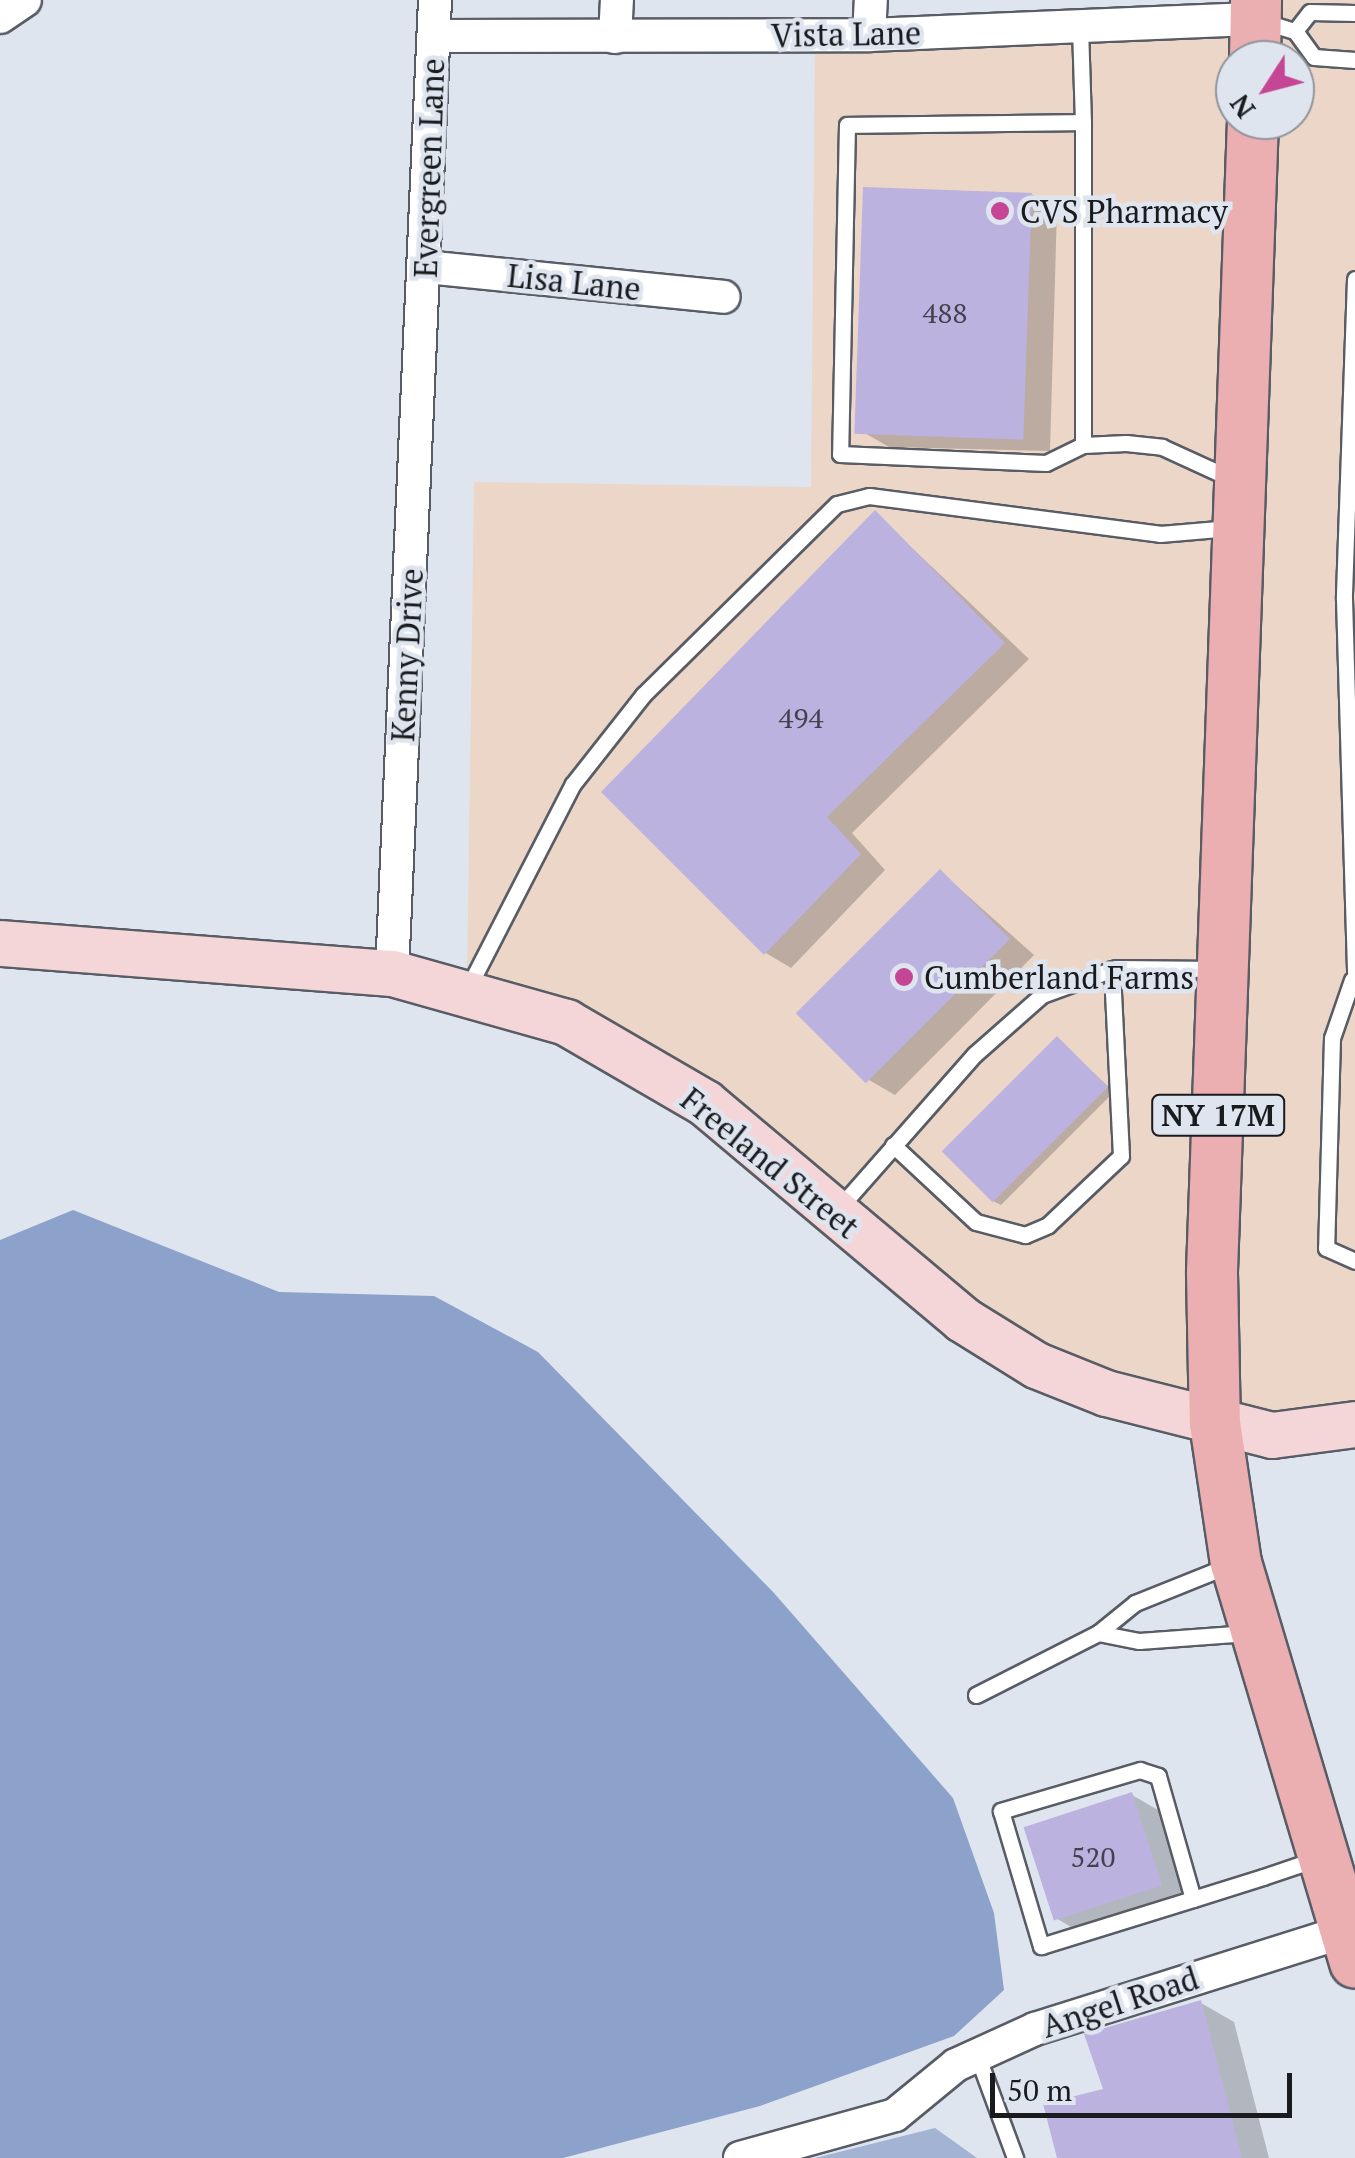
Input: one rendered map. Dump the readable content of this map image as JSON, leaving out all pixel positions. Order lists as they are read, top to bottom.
{
  "streets": {
    "main road": ["NY 17M", "Freeland Street"],
    "street": [
      "Vista Lane",
      "Evergreen Lane",
      "Lisa Lane",
      "Kenny Drive",
      "Angel Road"
    ]
  },
  "crossings": [
    ["Vista Lane", "Evergreen Lane"],
    ["Evergreen Lane", "Lisa Lane"],
    ["Evergreen Lane", "Kenny Drive"],
    ["Kenny Drive", "Freeland Street"],
    ["NY 17M", "Freeland Street"],
    ["NY 17M", "Angel Road"]
  ],
  "places": ["CVS Pharmacy", "Cumberland Farms"],
  "house_numbers": ["488", "494", "520"],
  "scale_bar": "50 m",
  "north": "bottom left"
}
